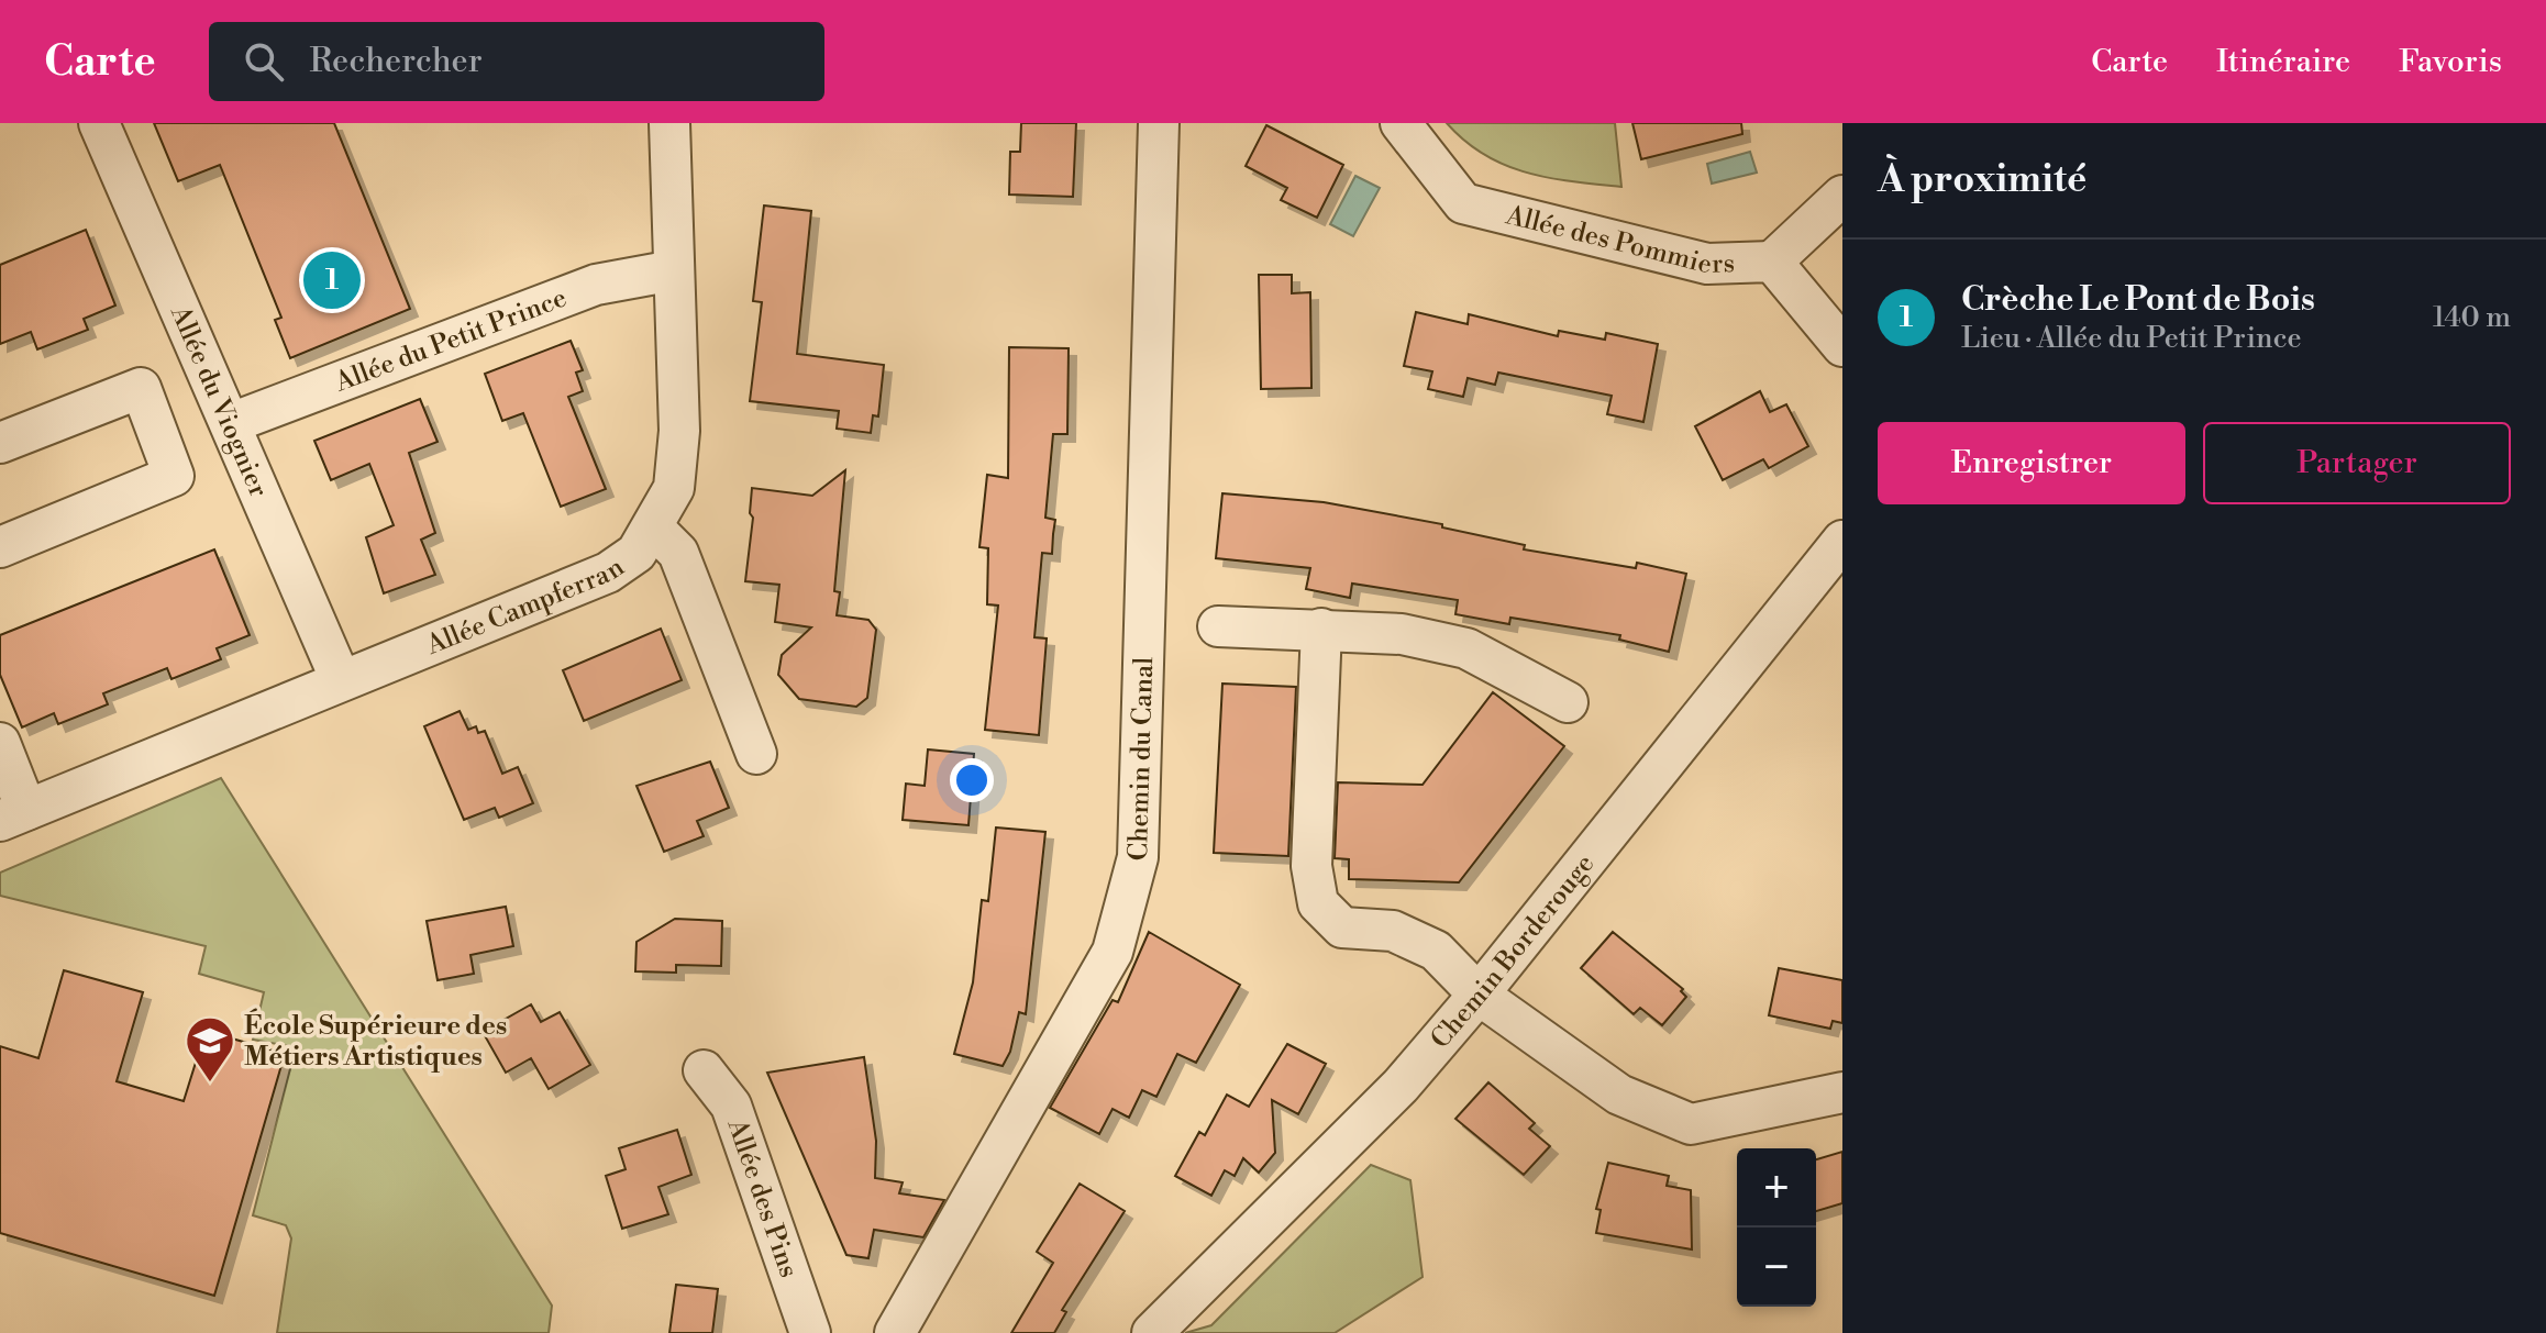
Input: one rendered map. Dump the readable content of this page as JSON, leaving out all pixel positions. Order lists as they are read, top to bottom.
{
  "streets": {
    "street": [
      "Allée des Pommiers",
      "Allée du Petit Prince",
      "Allée du Viognier",
      "Allée Campferran",
      "Chemin du Canal",
      "Chemin Borderouge",
      "Allée des Pins"
    ]
  },
  "crossings": [
    ["Allée du Petit Prince", "Allée du Viognier"],
    ["Allée du Petit Prince", "Allée Campferran"],
    ["Allée du Viognier", "Allée Campferran"]
  ],
  "places": {
    "school or university": ["École Supérieure des Métiers Artistiques"]
  },
  "page": {
    "header": "Carte",
    "search": "Rechercher",
    "nav": ["Carte", "Itinéraire", "Favoris"],
    "heading": "À proximité",
    "list": [
      {
        "mark": "1",
        "name": "Crèche Le Pont de Bois",
        "note": "Lieu · Allée du Petit Prince",
        "value": "140 m"
      }
    ],
    "pins": "1",
    "buttons": ["Enregistrer", "Partager"],
    "map_buttons": ["+", "−"]
  }
}
